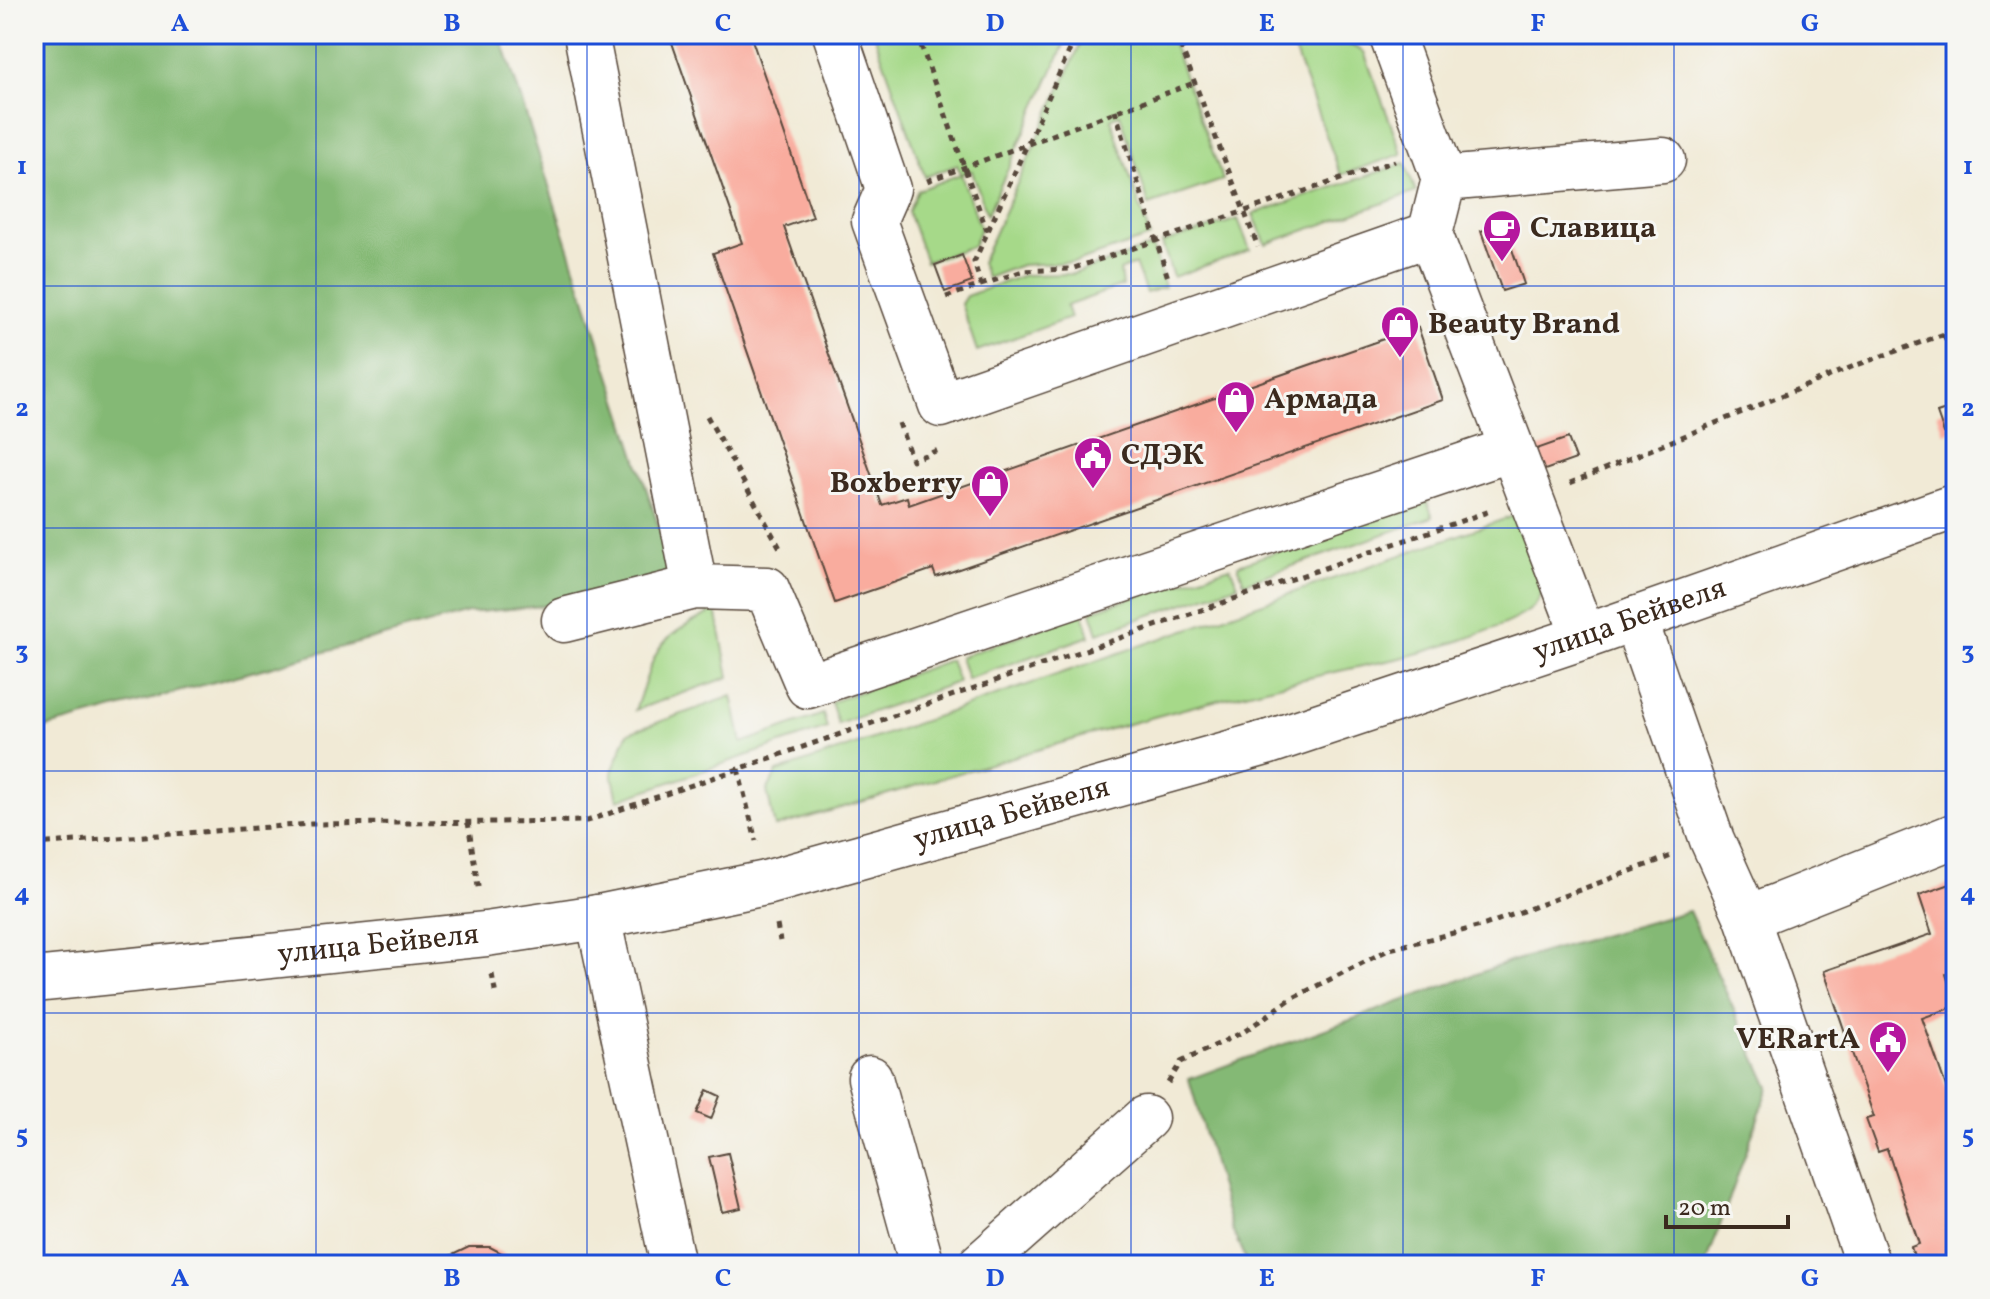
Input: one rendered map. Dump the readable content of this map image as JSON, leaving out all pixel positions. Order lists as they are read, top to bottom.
{
  "streets": {
    "main road": ["улица Бейвеля"]
  },
  "places": {
    "cafe": ["Славица"],
    "shop": ["Beauty Brand", "Армада", "Boxberry"],
    "public building": ["СДЭК", "VERartA"]
  },
  "scale_bar": "20 m",
  "grid": {
    "columns": [
      "A",
      "B",
      "C",
      "D",
      "E",
      "F",
      "G"
    ],
    "rows": [
      "1",
      "2",
      "3",
      "4",
      "5"
    ]
  }
}
